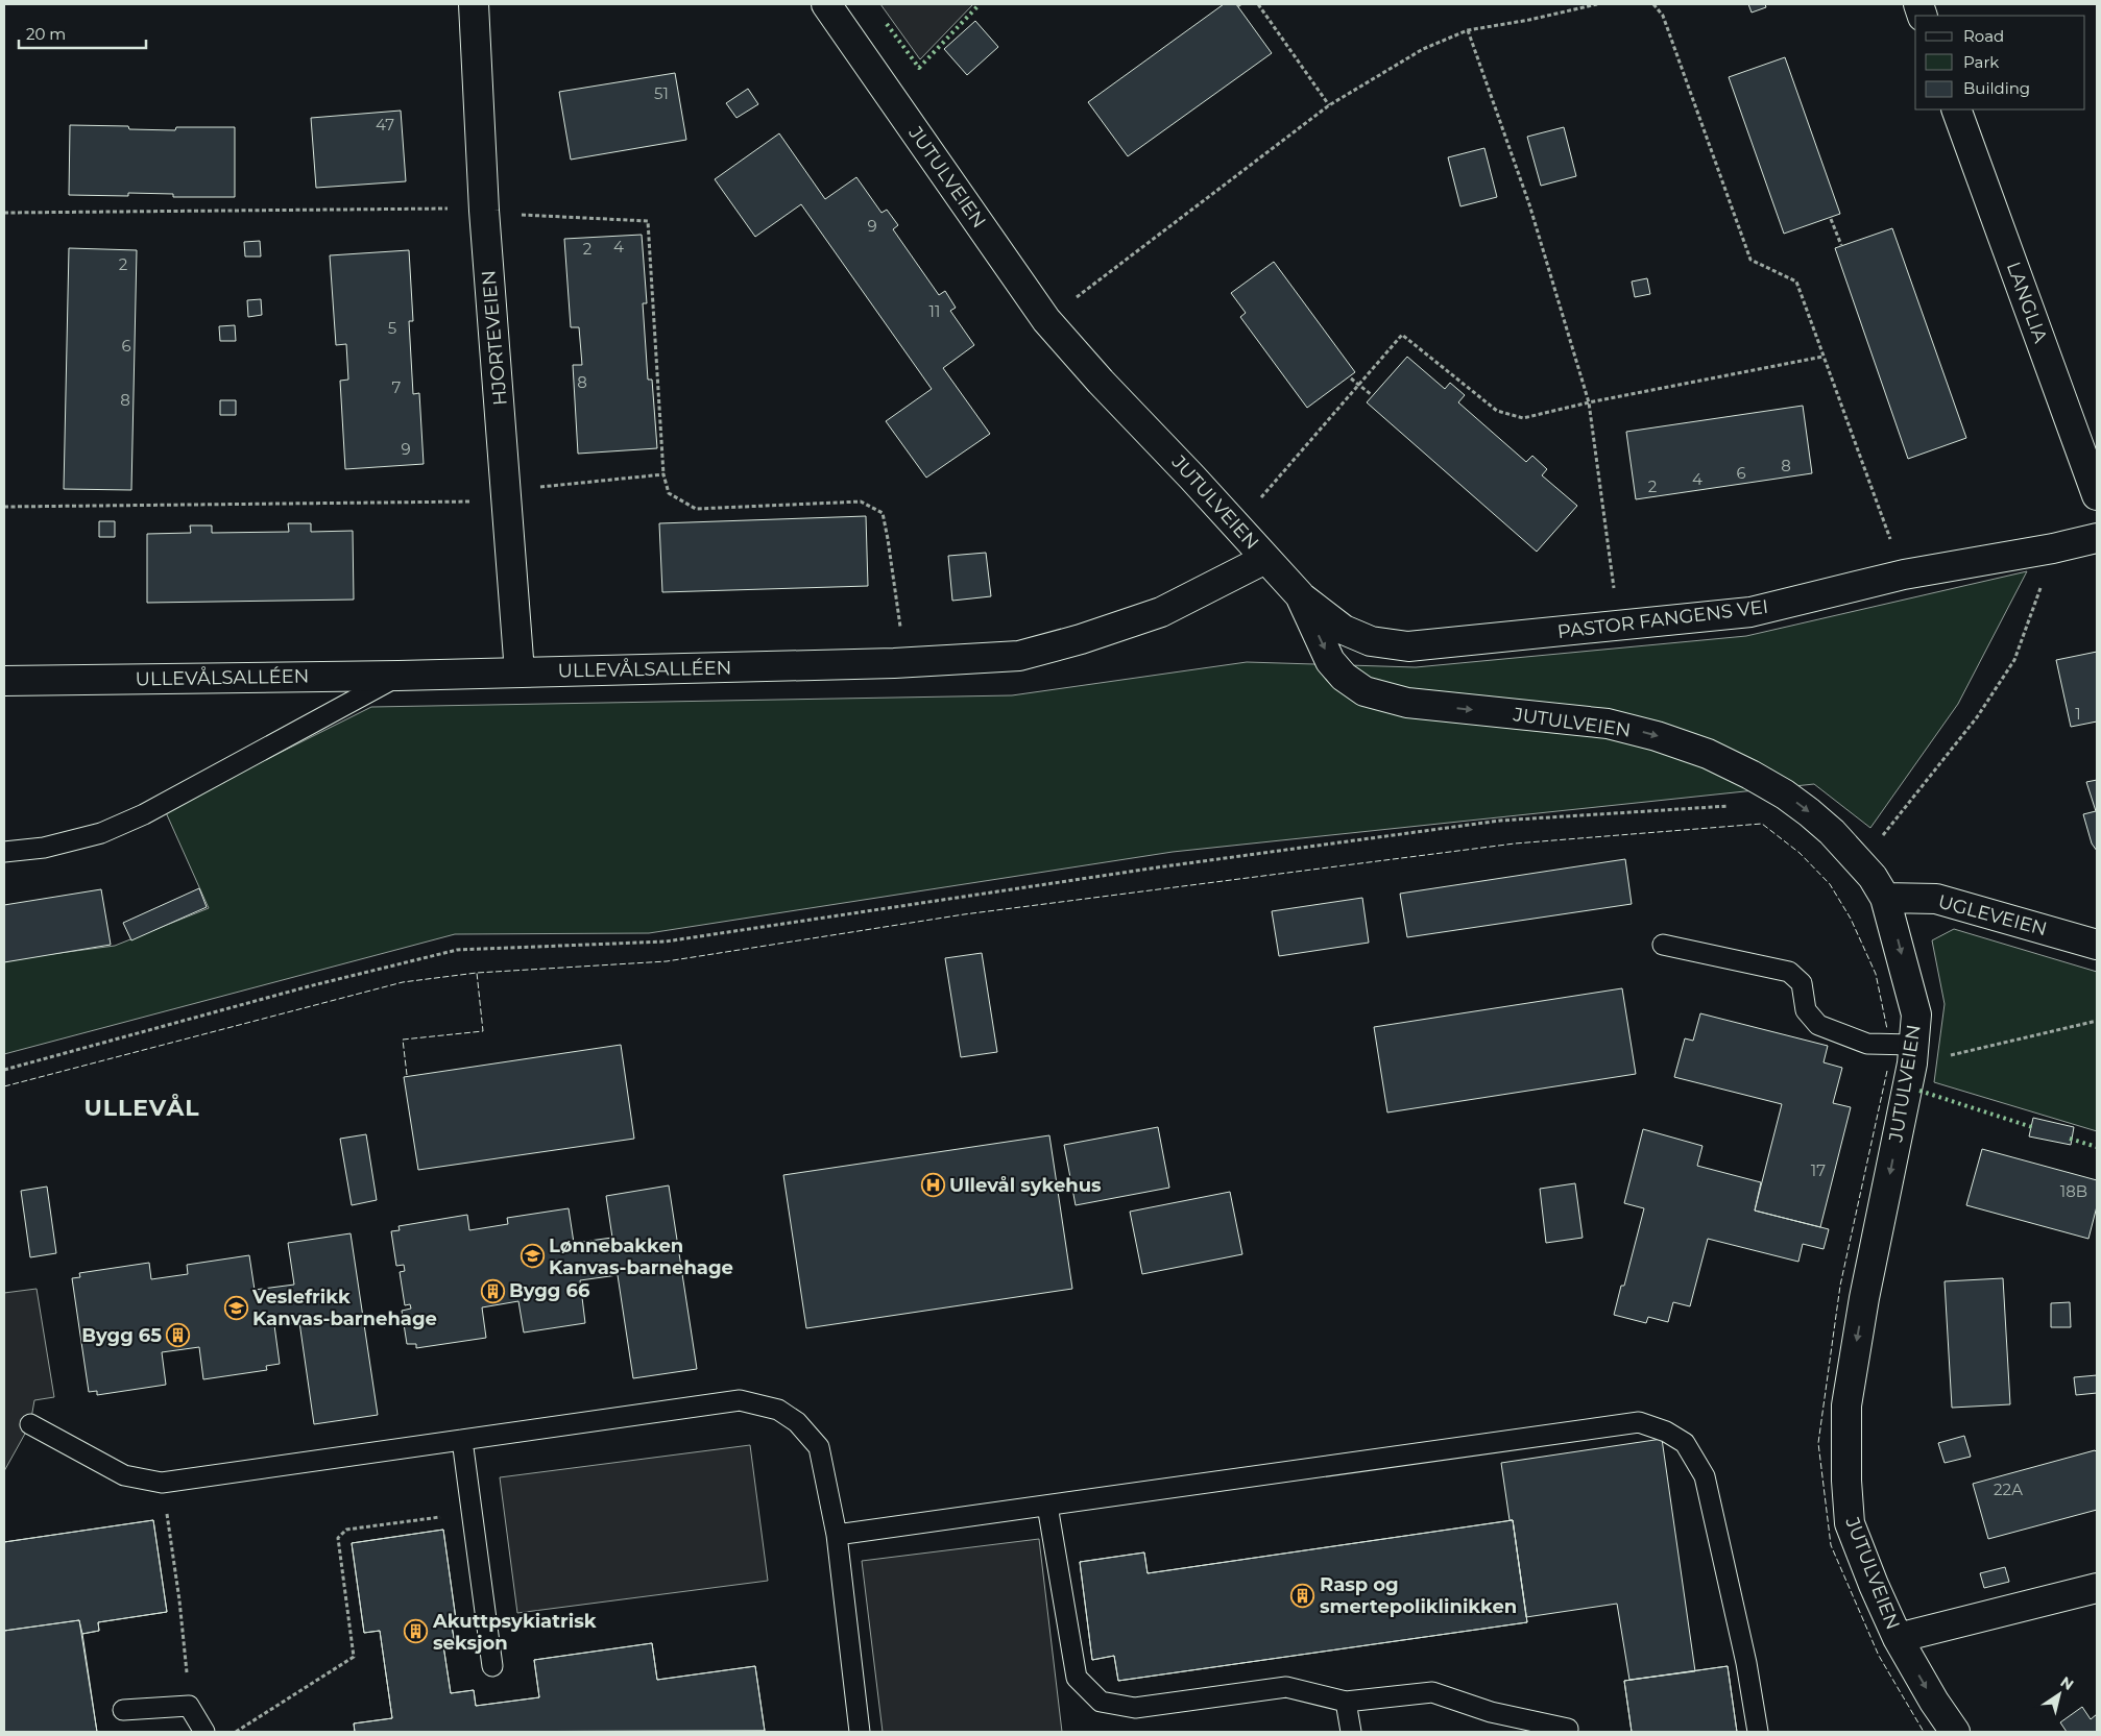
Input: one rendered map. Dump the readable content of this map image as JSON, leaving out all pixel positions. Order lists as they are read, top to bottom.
{
  "streets": {
    "street": [
      "JUTULVEIEN",
      "LANGLIA",
      "HJORTEVEIEN",
      "PASTOR FANGENS VEI",
      "ULLEVÅLSALLÉEN",
      "UGLEVEIEN"
    ]
  },
  "crossings": [
    ["JUTULVEIEN", "PASTOR FANGENS VEI"],
    ["JUTULVEIEN", "ULLEVÅLSALLÉEN"],
    ["JUTULVEIEN", "UGLEVEIEN"],
    ["HJORTEVEIEN", "ULLEVÅLSALLÉEN"]
  ],
  "one_way": ["JUTULVEIEN"],
  "districts": ["ULLEVÅL"],
  "places": {
    "hospital": ["Ullevål sykehus"],
    "school or university": ["Lønnebakken Kanvas-barnehage", "Veslefrikk Kanvas-barnehage"],
    "building": [
      "Bygg 66",
      "Bygg 65",
      "Rasp og smertepoliklinikken",
      "Akuttpsykiatrisk seksjon"
    ]
  },
  "house_numbers": [
    "51",
    "47",
    "9",
    "4",
    "2",
    "2",
    "11",
    "5",
    "6",
    "8",
    "7",
    "8",
    "9",
    "8",
    "6",
    "4",
    "2",
    "1",
    "17",
    "18B",
    "22A"
  ],
  "legend": ["Road", "Park", "Building"],
  "scale_bar": "20 m",
  "north": "top right"
}
